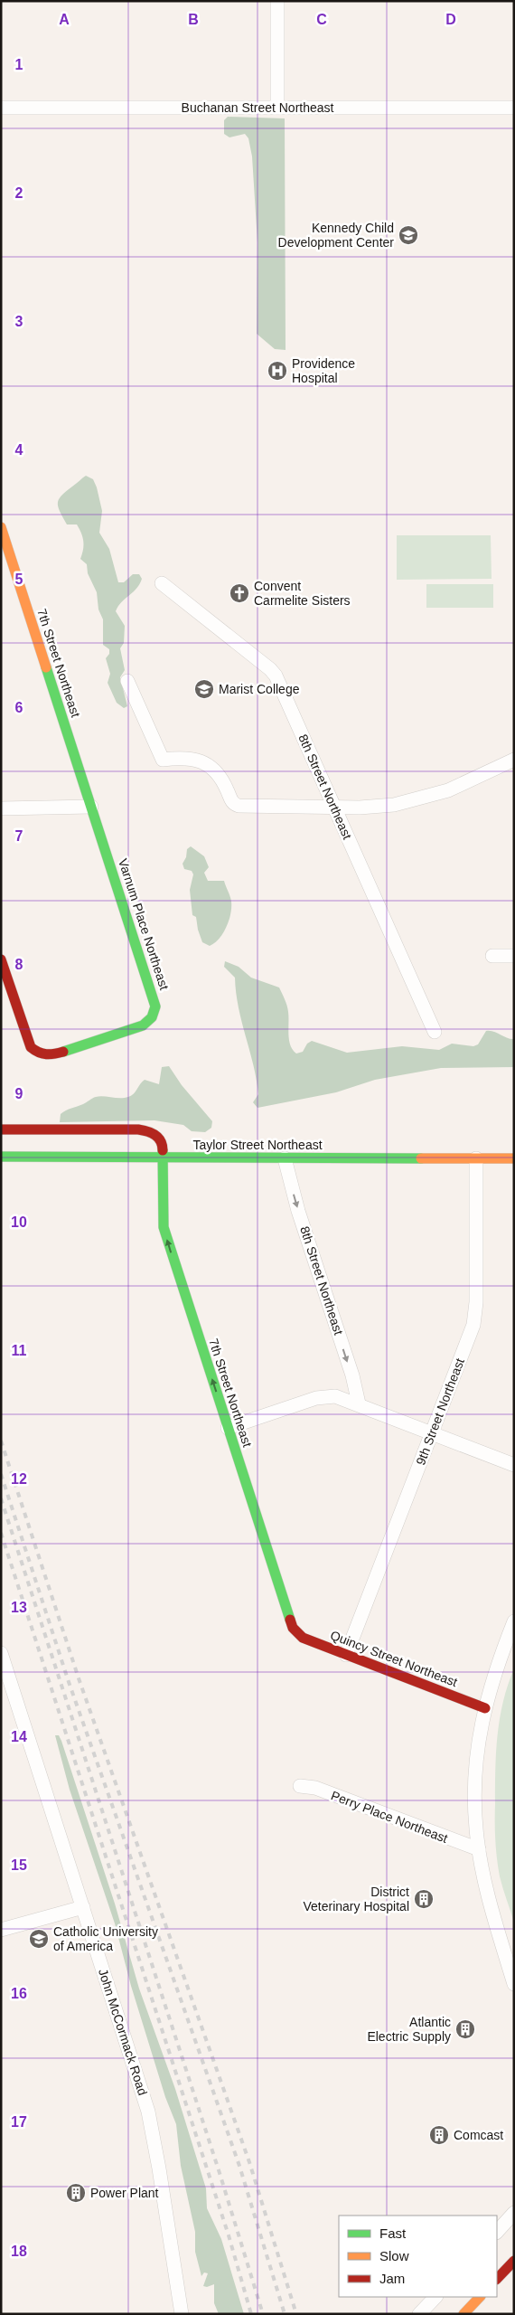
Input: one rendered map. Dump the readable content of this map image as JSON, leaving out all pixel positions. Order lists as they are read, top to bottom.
{
  "streets": {
    "street": [
      "Buchanan Street Northeast",
      "7th Street Northeast",
      "8th Street Northeast",
      "Varnum Place Northeast",
      "Taylor Street Northeast",
      "9th Street Northeast",
      "Quincy Street Northeast",
      "Perry Place Northeast",
      "John McCormack Road"
    ]
  },
  "crossings": [
    ["7th Street Northeast", "Varnum Place Northeast"],
    ["7th Street Northeast", "Taylor Street Northeast"],
    ["7th Street Northeast", "Quincy Street Northeast"],
    ["8th Street Northeast", "Taylor Street Northeast"],
    ["Taylor Street Northeast", "9th Street Northeast"],
    ["9th Street Northeast", "Quincy Street Northeast"]
  ],
  "places": {
    "school or university": ["Kennedy Child Development Center", "Marist College", "Catholic University of America"],
    "hospital": ["Providence Hospital"],
    "church": ["Convent Carmelite Sisters"],
    "building": [
      "District Veterinary Hospital",
      "Atlantic Electric Supply",
      "Comcast",
      "Power Plant"
    ]
  },
  "legend": ["Fast", "Slow", "Jam"],
  "grid": {
    "columns": [
      "A",
      "B",
      "C",
      "D"
    ],
    "rows": [
      "1",
      "2",
      "3",
      "4",
      "5",
      "6",
      "7",
      "8",
      "9",
      "10",
      "11",
      "12",
      "13",
      "14",
      "15",
      "16",
      "17",
      "18"
    ]
  }
}
